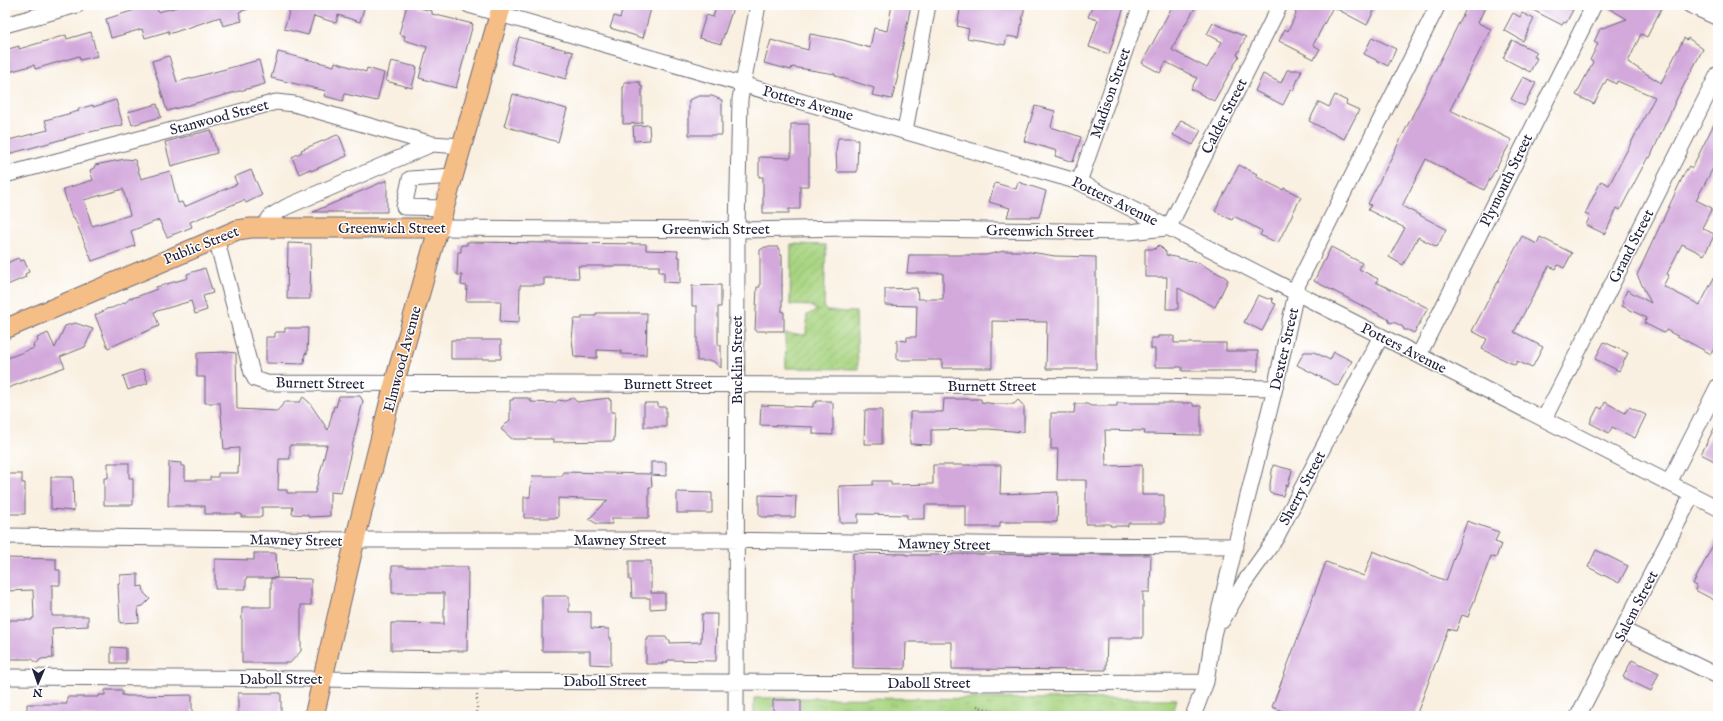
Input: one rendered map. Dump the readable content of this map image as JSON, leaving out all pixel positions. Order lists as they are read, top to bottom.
{
  "streets": {
    "main road": ["Greenwich Street", "Public Street", "Elmwood Avenue"],
    "street": [
      "Madison Street",
      "Potters Avenue",
      "Calder Street",
      "Stanwood Street",
      "Plymouth Street",
      "Grand Street",
      "Dexter Street",
      "Bucklin Street",
      "Burnett Street",
      "Sherry Street",
      "Mawney Street",
      "Salem Street",
      "Daboll Street"
    ]
  },
  "crossings": [
    ["Madison Street", "Potters Avenue"],
    ["Potters Avenue", "Calder Street"],
    ["Potters Avenue", "Plymouth Street"],
    ["Potters Avenue", "Greenwich Street"],
    ["Potters Avenue", "Grand Street"],
    ["Potters Avenue", "Dexter Street"],
    ["Potters Avenue", "Elmwood Avenue"],
    ["Potters Avenue", "Bucklin Street"],
    ["Potters Avenue", "Sherry Street"],
    ["Potters Avenue", "Salem Street"],
    ["Calder Street", "Greenwich Street"],
    ["Greenwich Street", "Public Street"],
    ["Greenwich Street", "Elmwood Avenue"],
    ["Greenwich Street", "Bucklin Street"],
    ["Public Street", "Burnett Street"],
    ["Dexter Street", "Burnett Street"],
    ["Dexter Street", "Sherry Street"],
    ["Dexter Street", "Mawney Street"],
    ["Dexter Street", "Daboll Street"],
    ["Elmwood Avenue", "Burnett Street"],
    ["Elmwood Avenue", "Mawney Street"],
    ["Elmwood Avenue", "Daboll Street"],
    ["Bucklin Street", "Burnett Street"],
    ["Bucklin Street", "Mawney Street"],
    ["Bucklin Street", "Daboll Street"]
  ],
  "north": "bottom"
}
